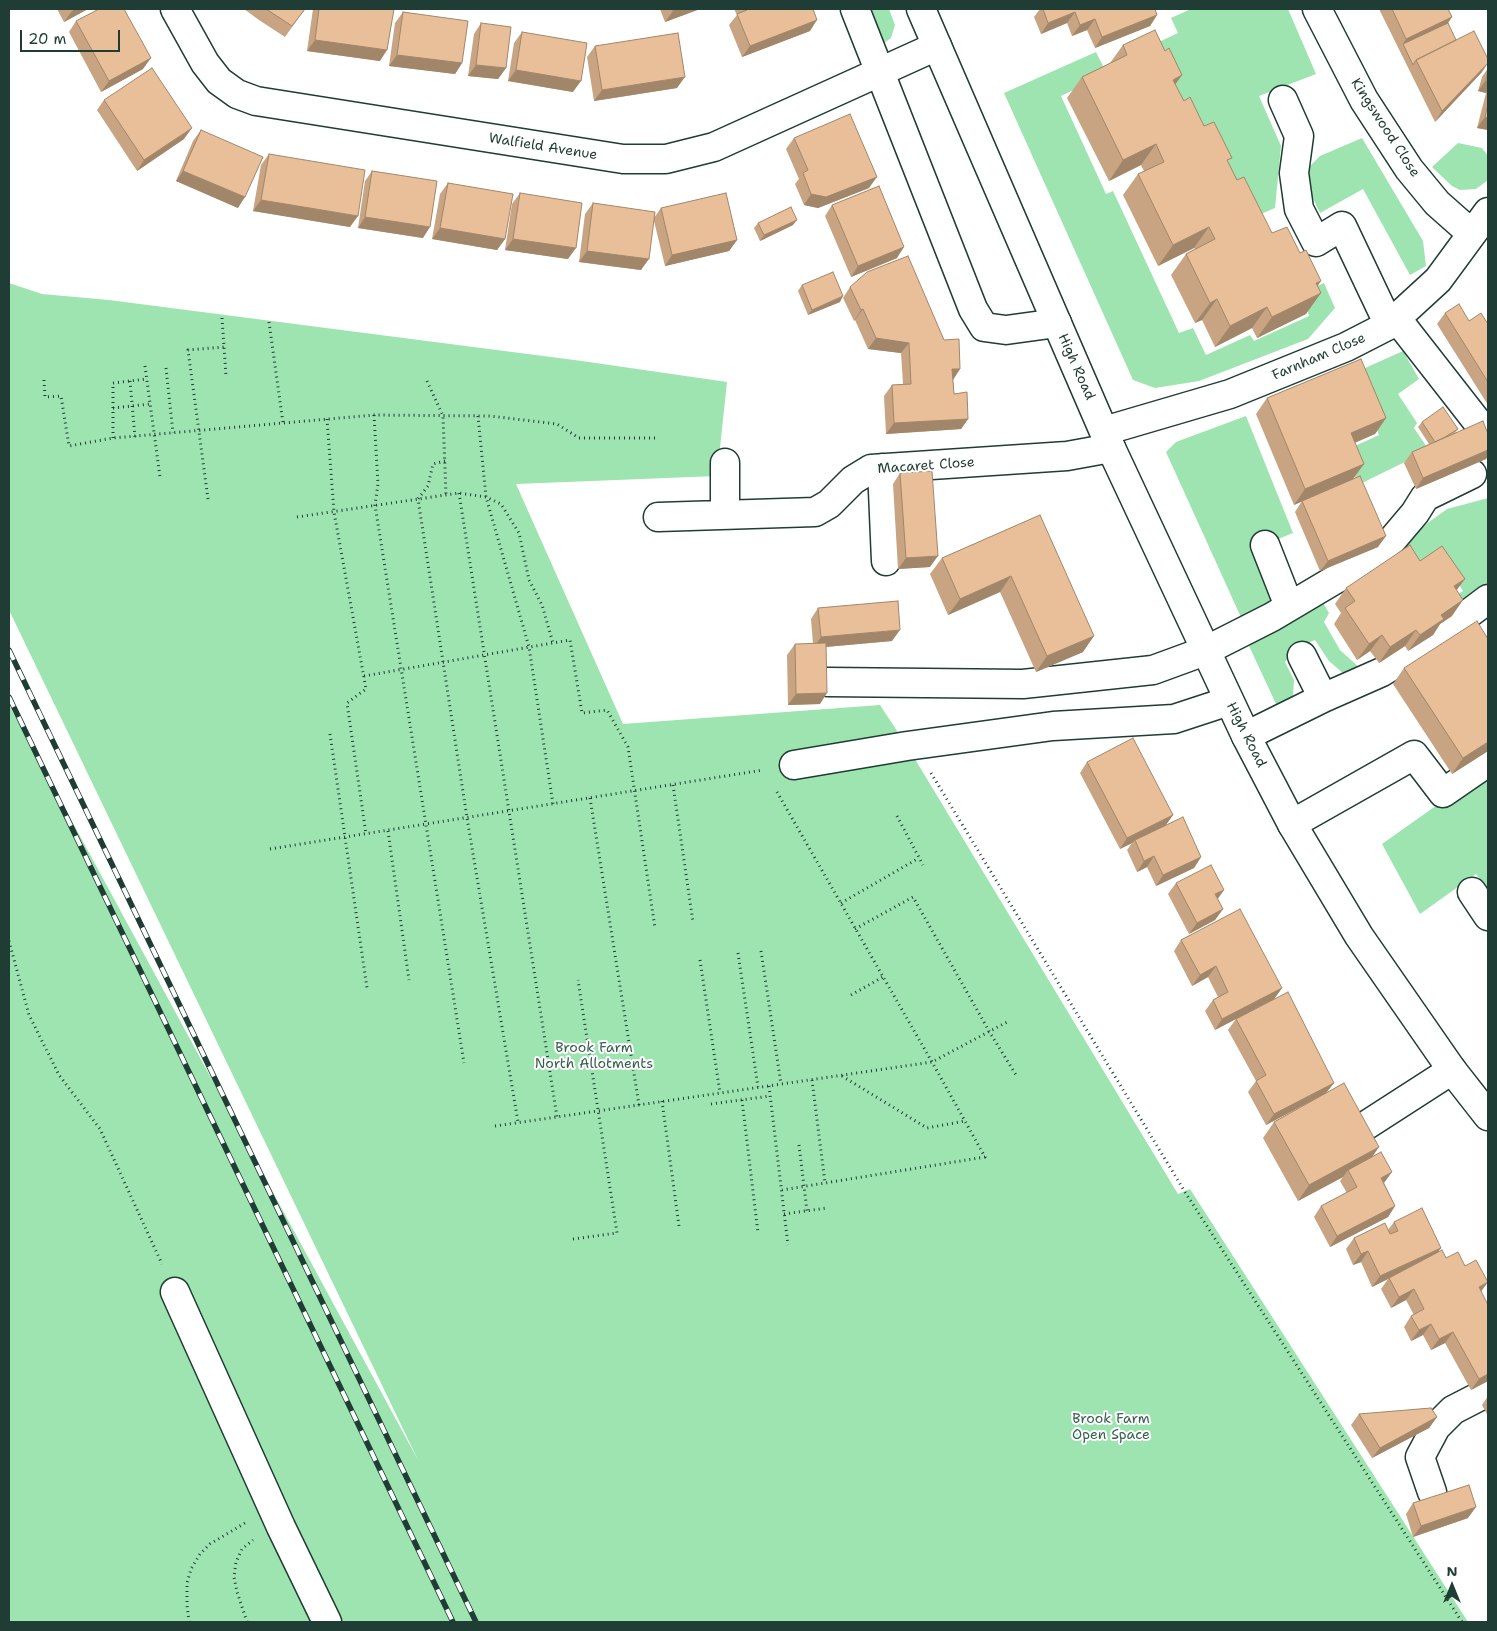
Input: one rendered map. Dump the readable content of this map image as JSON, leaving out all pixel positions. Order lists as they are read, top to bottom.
{
  "streets": {
    "street": [
      "Kingswood Close",
      "Walfield Avenue",
      "Farnham Close",
      "High Road",
      "Macaret Close"
    ]
  },
  "crossings": [
    ["Kingswood Close", "Farnham Close"],
    ["Walfield Avenue", "High Road"],
    ["Farnham Close", "High Road"],
    ["Farnham Close", "Macaret Close"],
    ["High Road", "Macaret Close"]
  ],
  "parks": ["Brook Farm North Allotments", "Brook Farm Open Space"],
  "scale_bar": "20 m",
  "north": "top"
}
